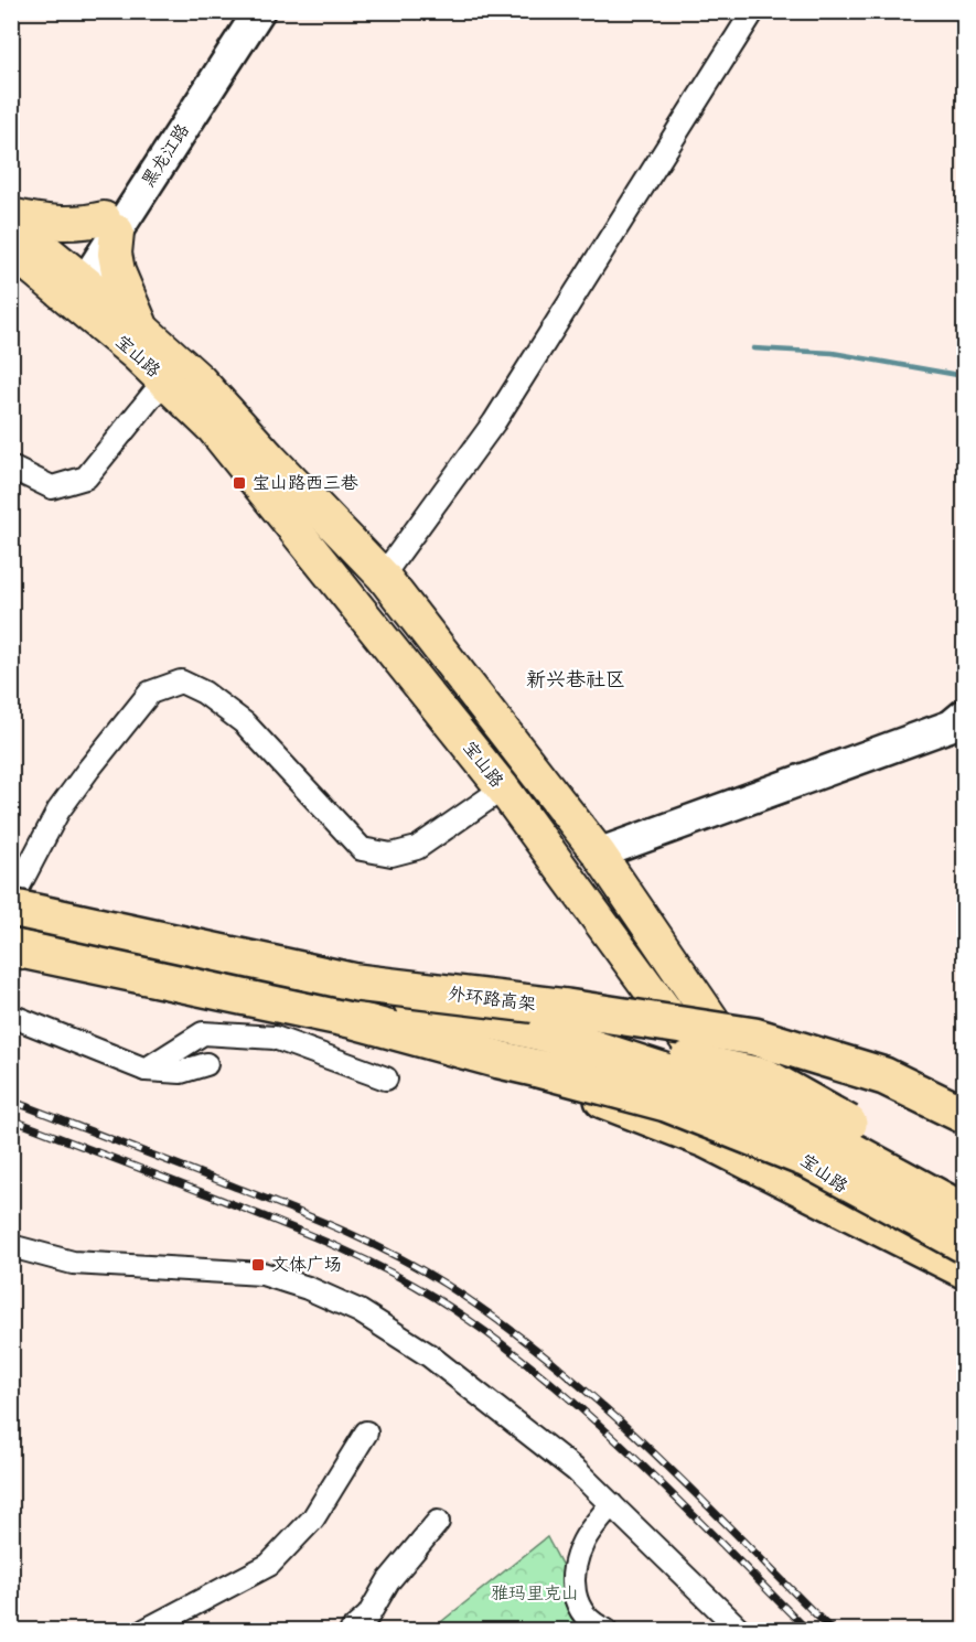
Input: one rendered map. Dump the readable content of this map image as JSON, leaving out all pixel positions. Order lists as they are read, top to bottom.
{
  "streets": {
    "highway": ["外环路高架"],
    "main road": ["黑龙江路", "宝山路"]
  },
  "crossings": [
    ["黑龙江路", "宝山路"]
  ],
  "districts": ["新兴巷社区"],
  "parks": ["雅玛里克山"],
  "places": {
    "transit": ["宝山路西三巷", "文体广场"]
  }
}
